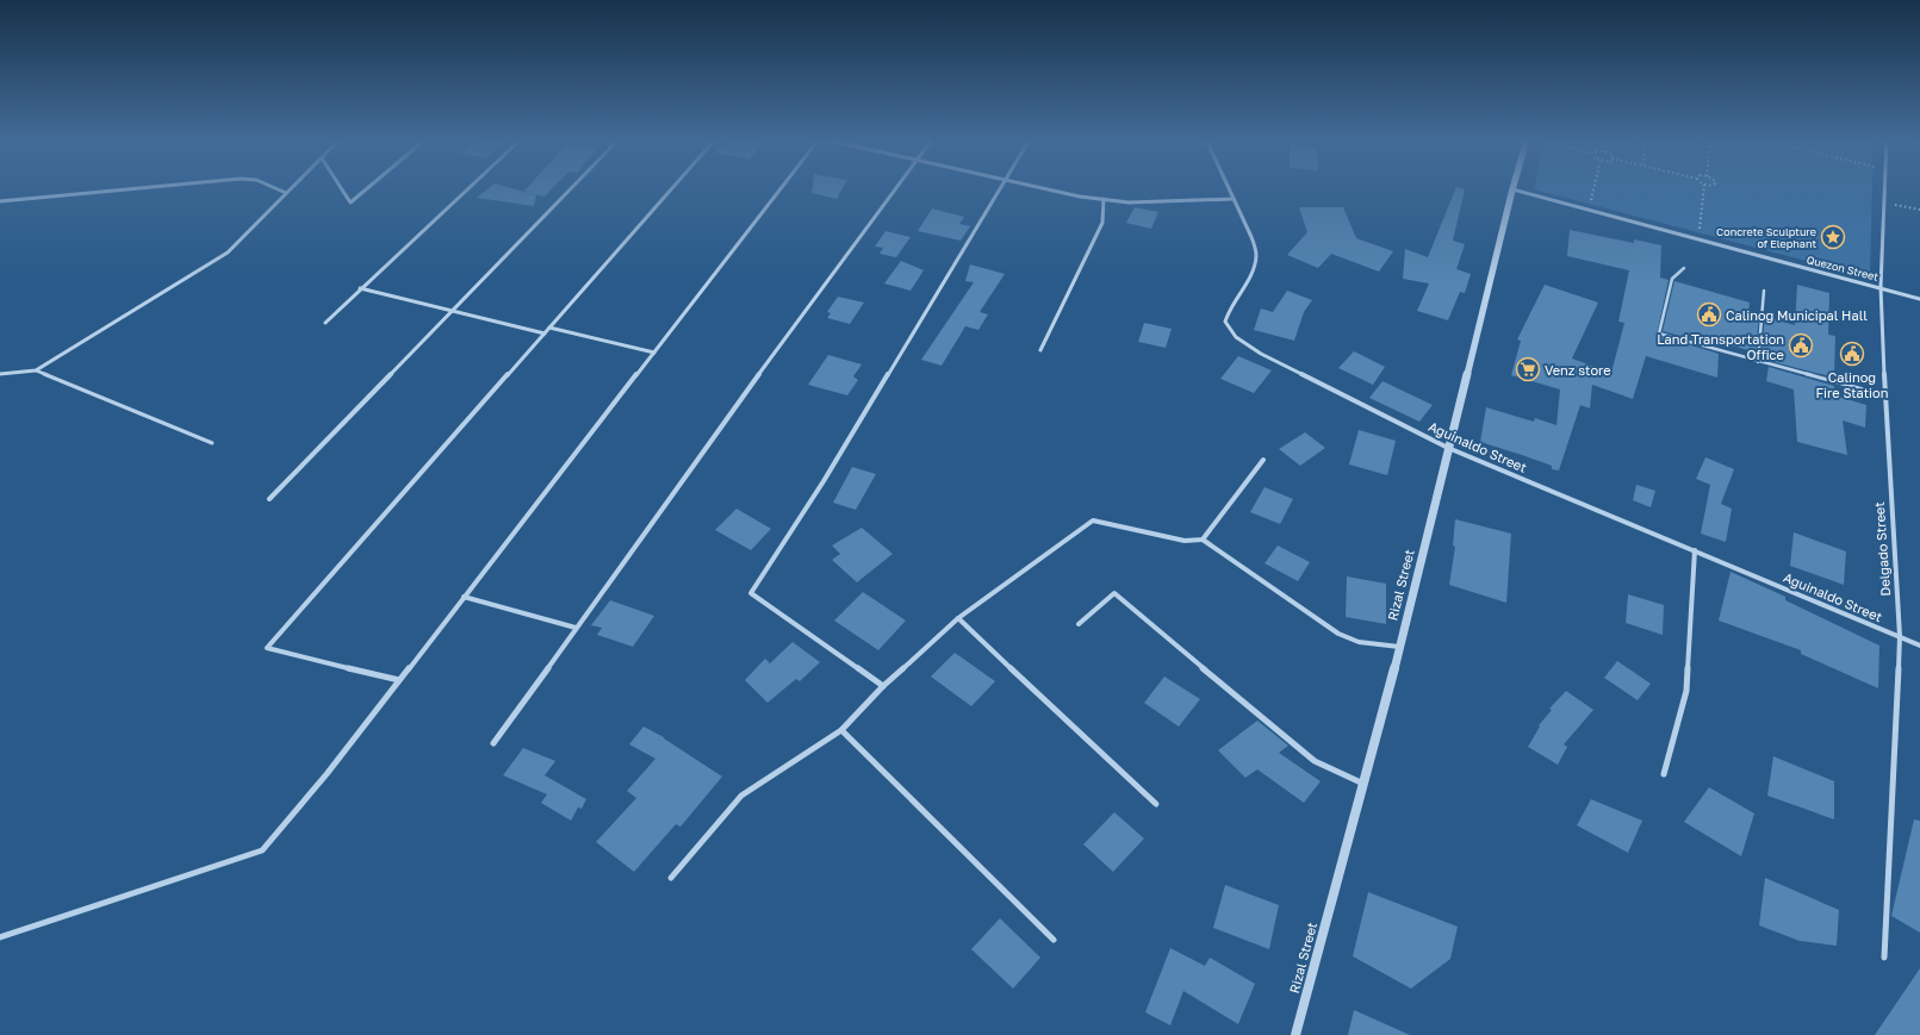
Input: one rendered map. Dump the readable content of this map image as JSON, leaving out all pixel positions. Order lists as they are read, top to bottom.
{
  "streets": {
    "street": [
      "Quezon Street",
      "Aguinaldo Street",
      "Delgado Street",
      "Rizal Street"
    ]
  },
  "crossings": [
    ["Quezon Street", "Delgado Street"],
    ["Quezon Street", "Rizal Street"],
    ["Aguinaldo Street", "Delgado Street"],
    ["Aguinaldo Street", "Rizal Street"]
  ],
  "places": {
    "place": ["Concrete Sculpture of Elephant"],
    "public building": ["Calinog Municipal Hall", "Land Transportation Office", "Calinog Fire Station"],
    "supermarket": ["Venz store"]
  }
}
